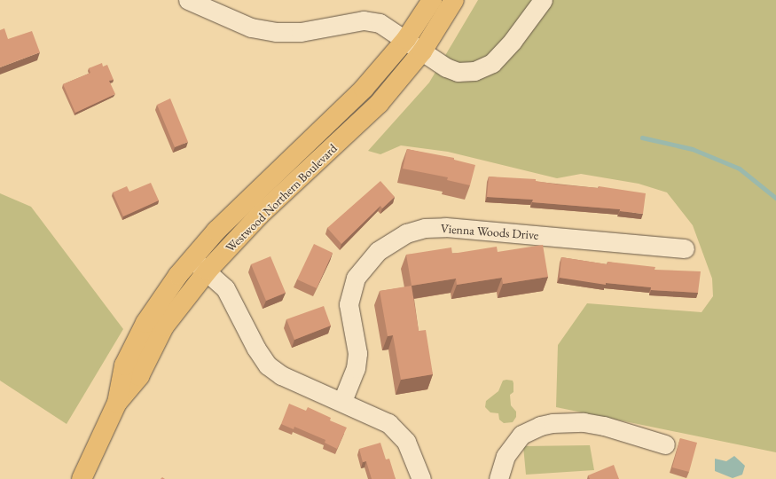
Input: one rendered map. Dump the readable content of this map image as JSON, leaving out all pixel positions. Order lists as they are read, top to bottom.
{
  "streets": {
    "main road": ["Westwood Northern Boulevard"],
    "street": ["Vienna Woods Drive"]
  }
}
